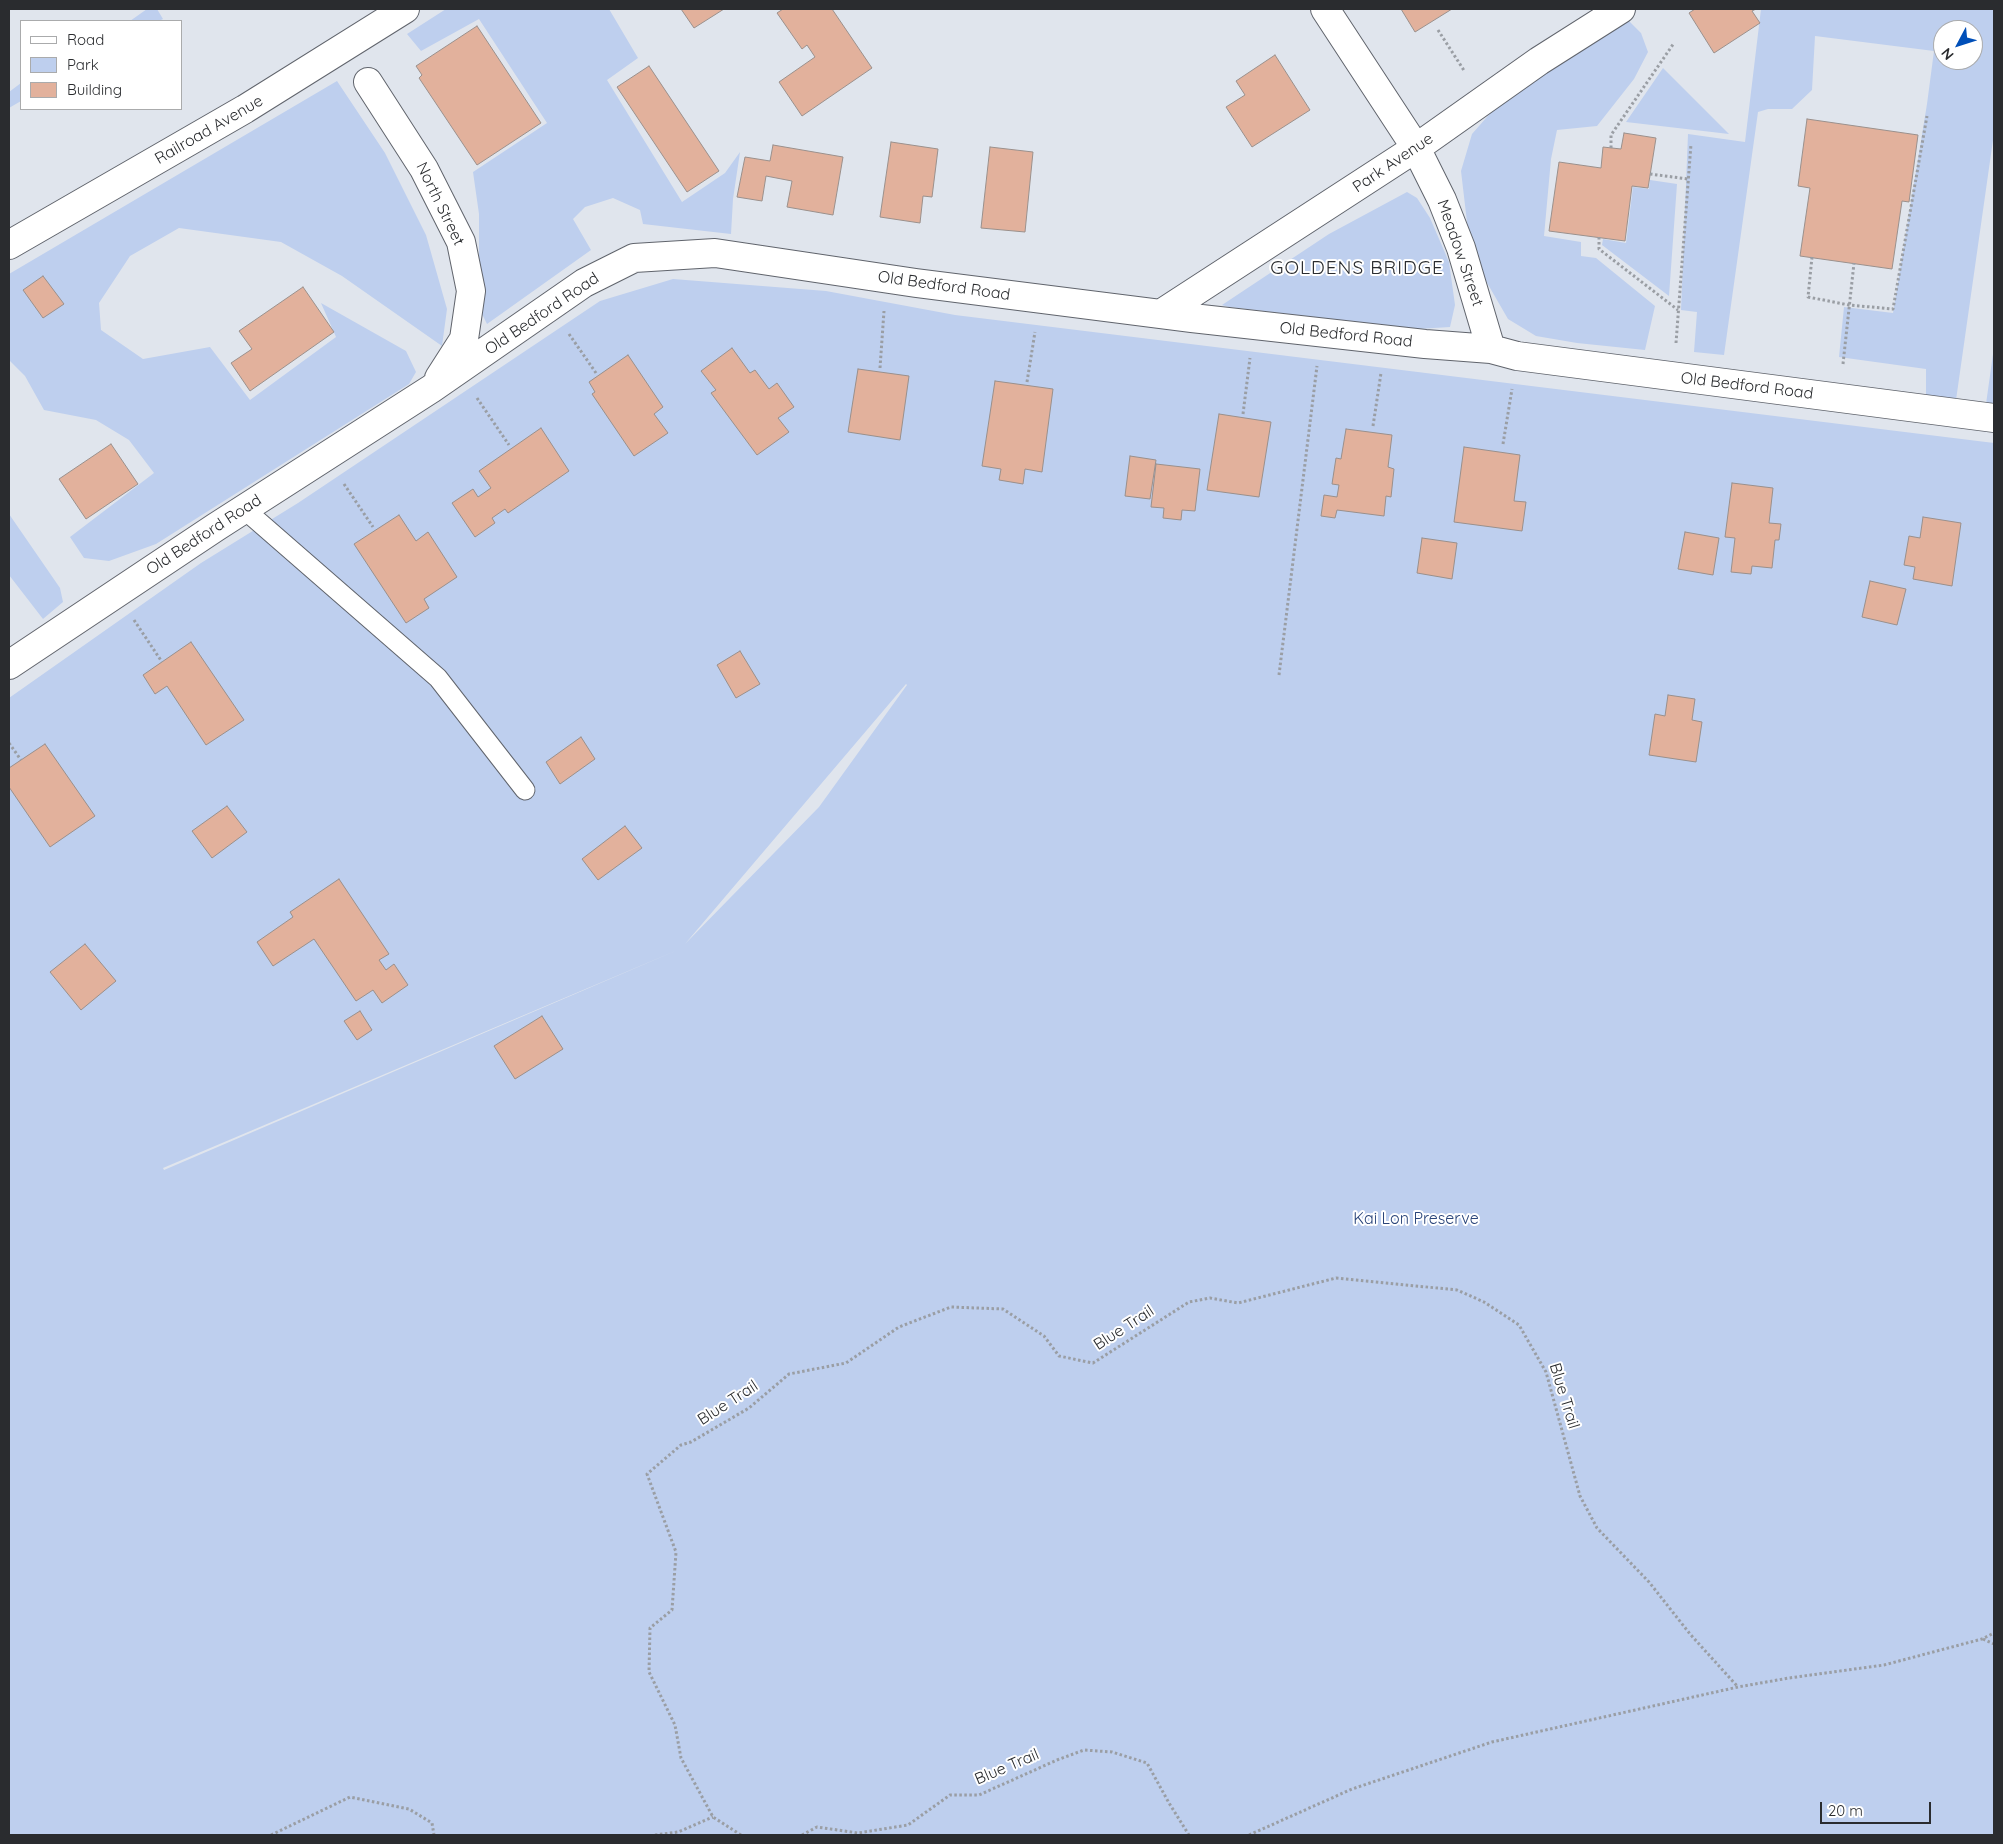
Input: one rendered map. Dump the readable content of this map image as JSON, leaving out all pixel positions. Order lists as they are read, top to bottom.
{
  "streets": {
    "street": [
      "Railroad Avenue",
      "Park Avenue",
      "North Street",
      "Meadow Street",
      "Old Bedford Road"
    ],
    "path": ["Blue Trail"]
  },
  "crossings": [
    ["Park Avenue", "Meadow Street"],
    ["Park Avenue", "Old Bedford Road"],
    ["North Street", "Old Bedford Road"],
    ["Meadow Street", "Old Bedford Road"]
  ],
  "districts": ["GOLDENS BRIDGE"],
  "parks": ["Kai Lon Preserve"],
  "legend": ["Road", "Park", "Building"],
  "scale_bar": "20 m",
  "north": "bottom left"
}
